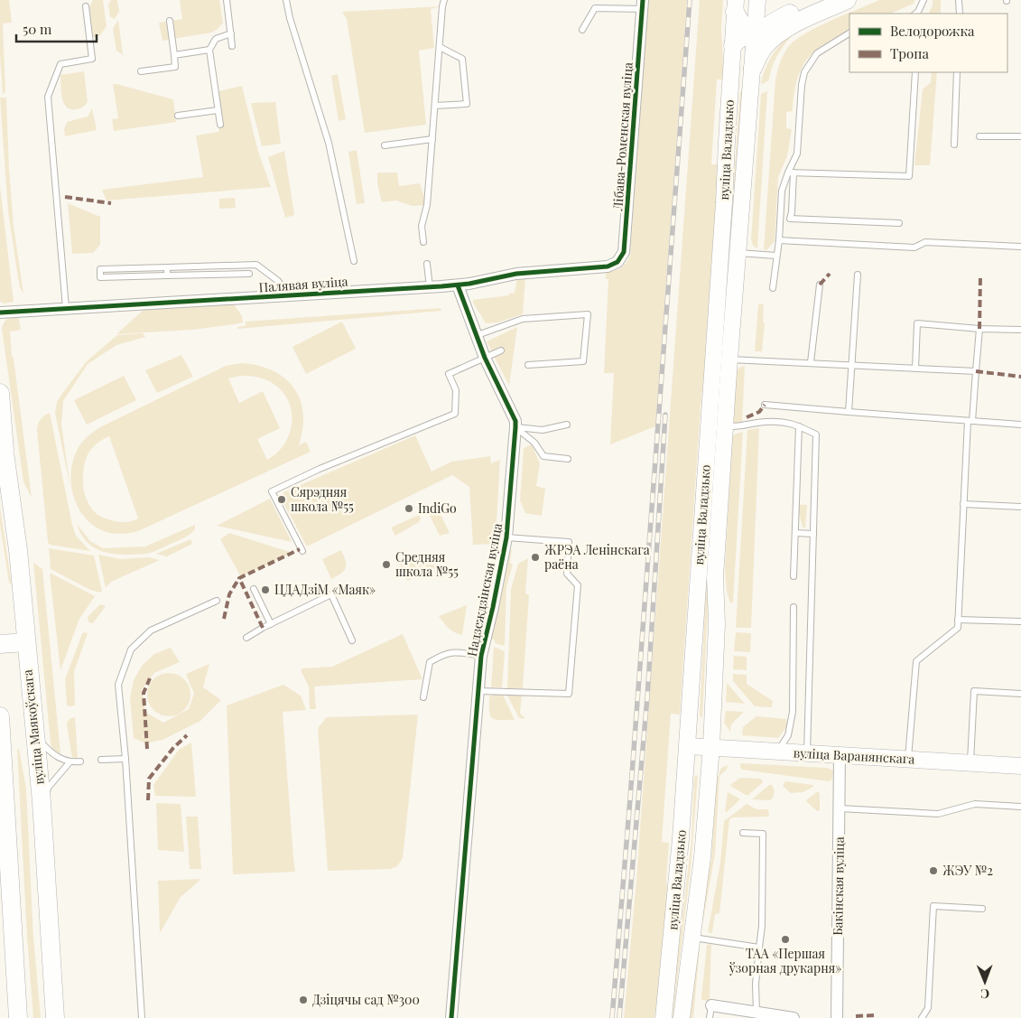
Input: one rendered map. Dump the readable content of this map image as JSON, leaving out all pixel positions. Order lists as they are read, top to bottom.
{
  "streets": {
    "main road": ["вуліца Валадзько", "вуліца Маякоўскага", "вуліца Варанянскага"],
    "street": [
      "Лібава-Роменская вуліца",
      "Палявая вуліца",
      "Надзеждзінская вуліца",
      "Бакінская вуліца"
    ]
  },
  "crossings": [
    ["Лібава-Роменская вуліца", "Палявая вуліца"],
    ["вуліца Валадзько", "вуліца Варанянскага"],
    ["Палявая вуліца", "Надзеждзінская вуліца"],
    ["вуліца Варанянскага", "Бакінская вуліца"]
  ],
  "places": [
    "Сярэдняя школа №55",
    "IndiGo",
    "ЖРЭА Ленінскага раёна",
    "Средняя школа №55",
    "ЦДАДзіМ «Маяк»",
    "ЖЭУ №2",
    "ТАА «Першая ўзорная друкарня»",
    "Дзіцячы сад №300"
  ],
  "legend": ["Велодорожка", "Тропа"],
  "scale_bar": "50 m",
  "north": "bottom"
}
